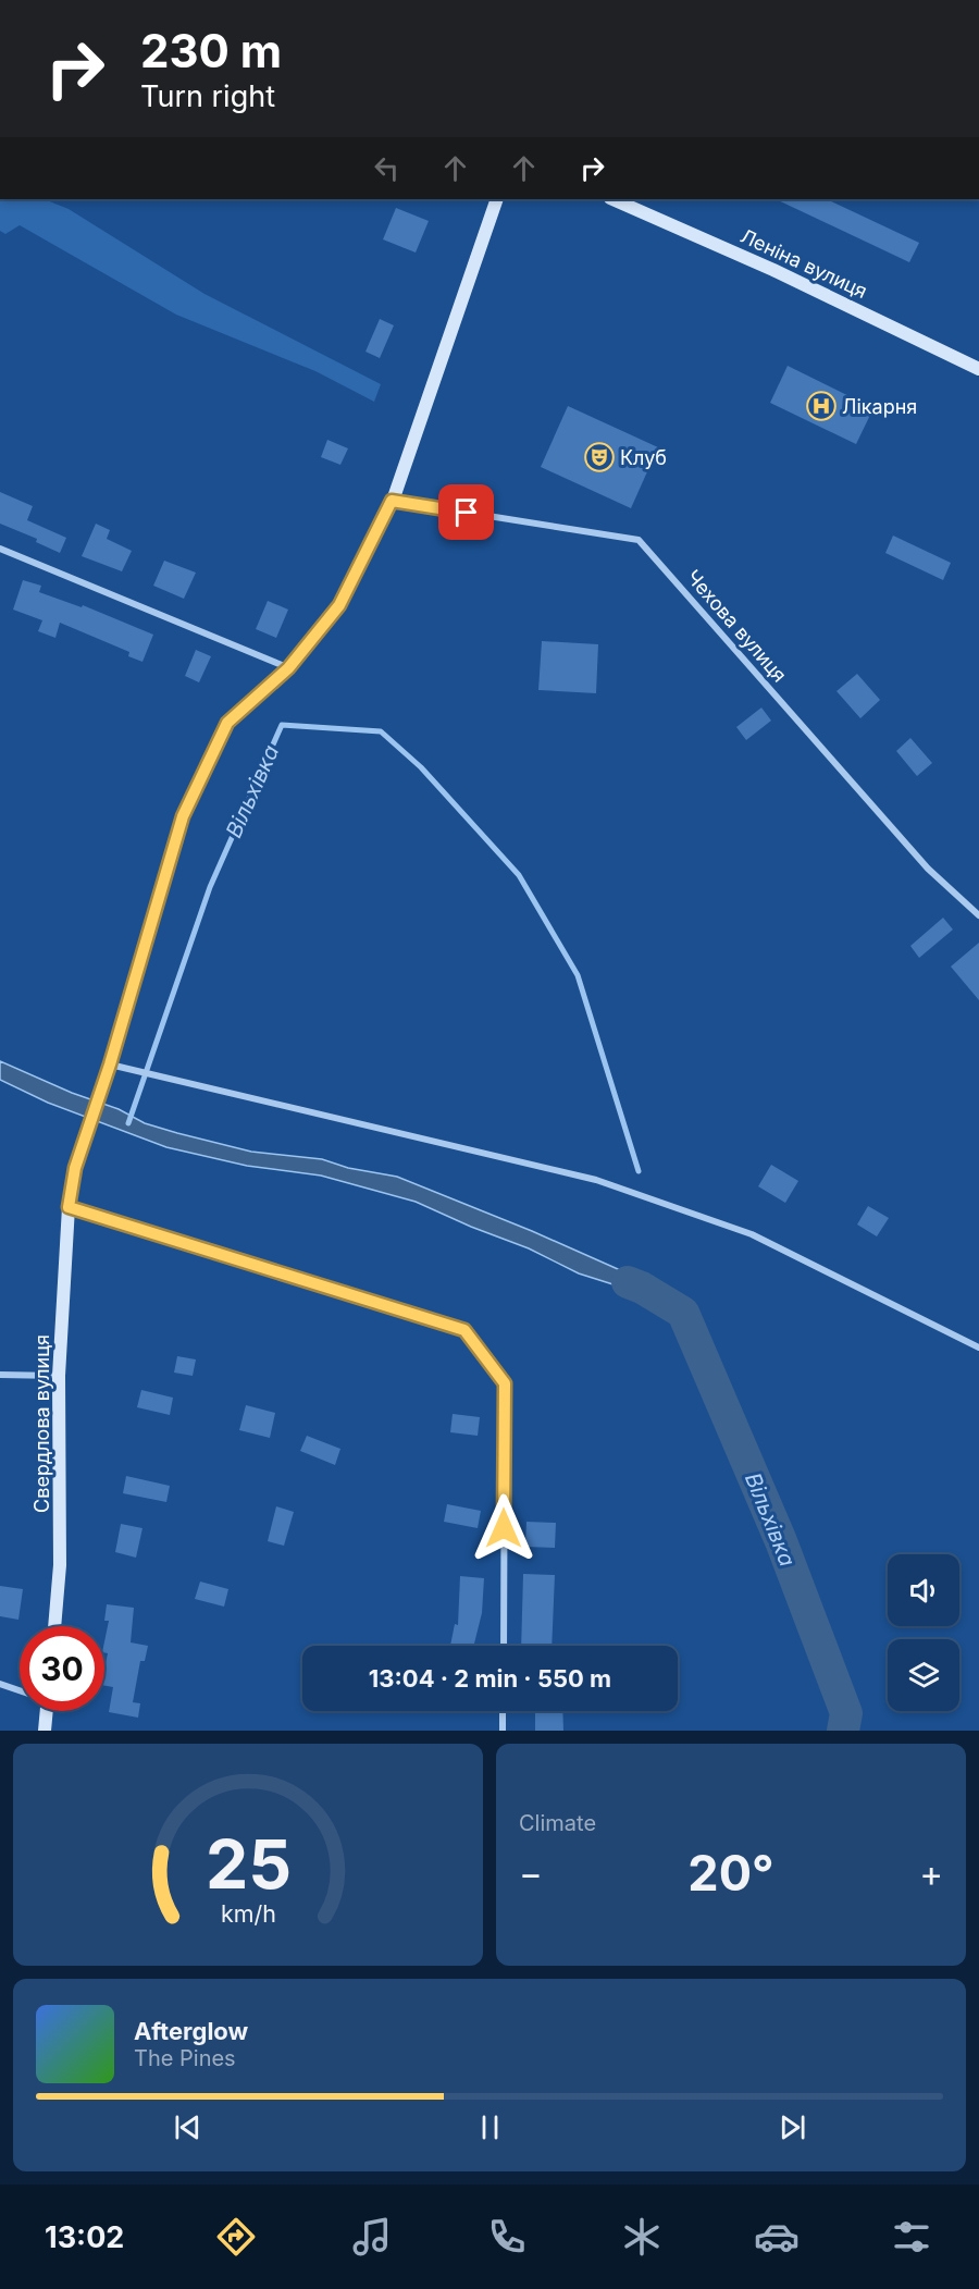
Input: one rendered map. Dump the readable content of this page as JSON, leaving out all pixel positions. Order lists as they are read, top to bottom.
{
  "streets": {
    "street": ["Леніна вулиця", "Чехова вулиця", "Свердлова вулиця"]
  },
  "crossings": [
    ["Чехова вулиця", "Свердлова вулиця"]
  ],
  "water": ["Вільхівка"],
  "places": {
    "hospital": ["Лікарня"],
    "theatre": ["Клуб"]
  },
  "page": {
    "turn": ["230 m", "Turn right"],
    "limit": "30",
    "trip": "13:04 · 2 min · 550 m",
    "tile": "Climate",
    "heat": ["−", "20°", "+"],
    "song": ["Afterglow", "The Pines"],
    "tabs": "13:02",
    "gauge": ["25", "km/h"]
  }
}
